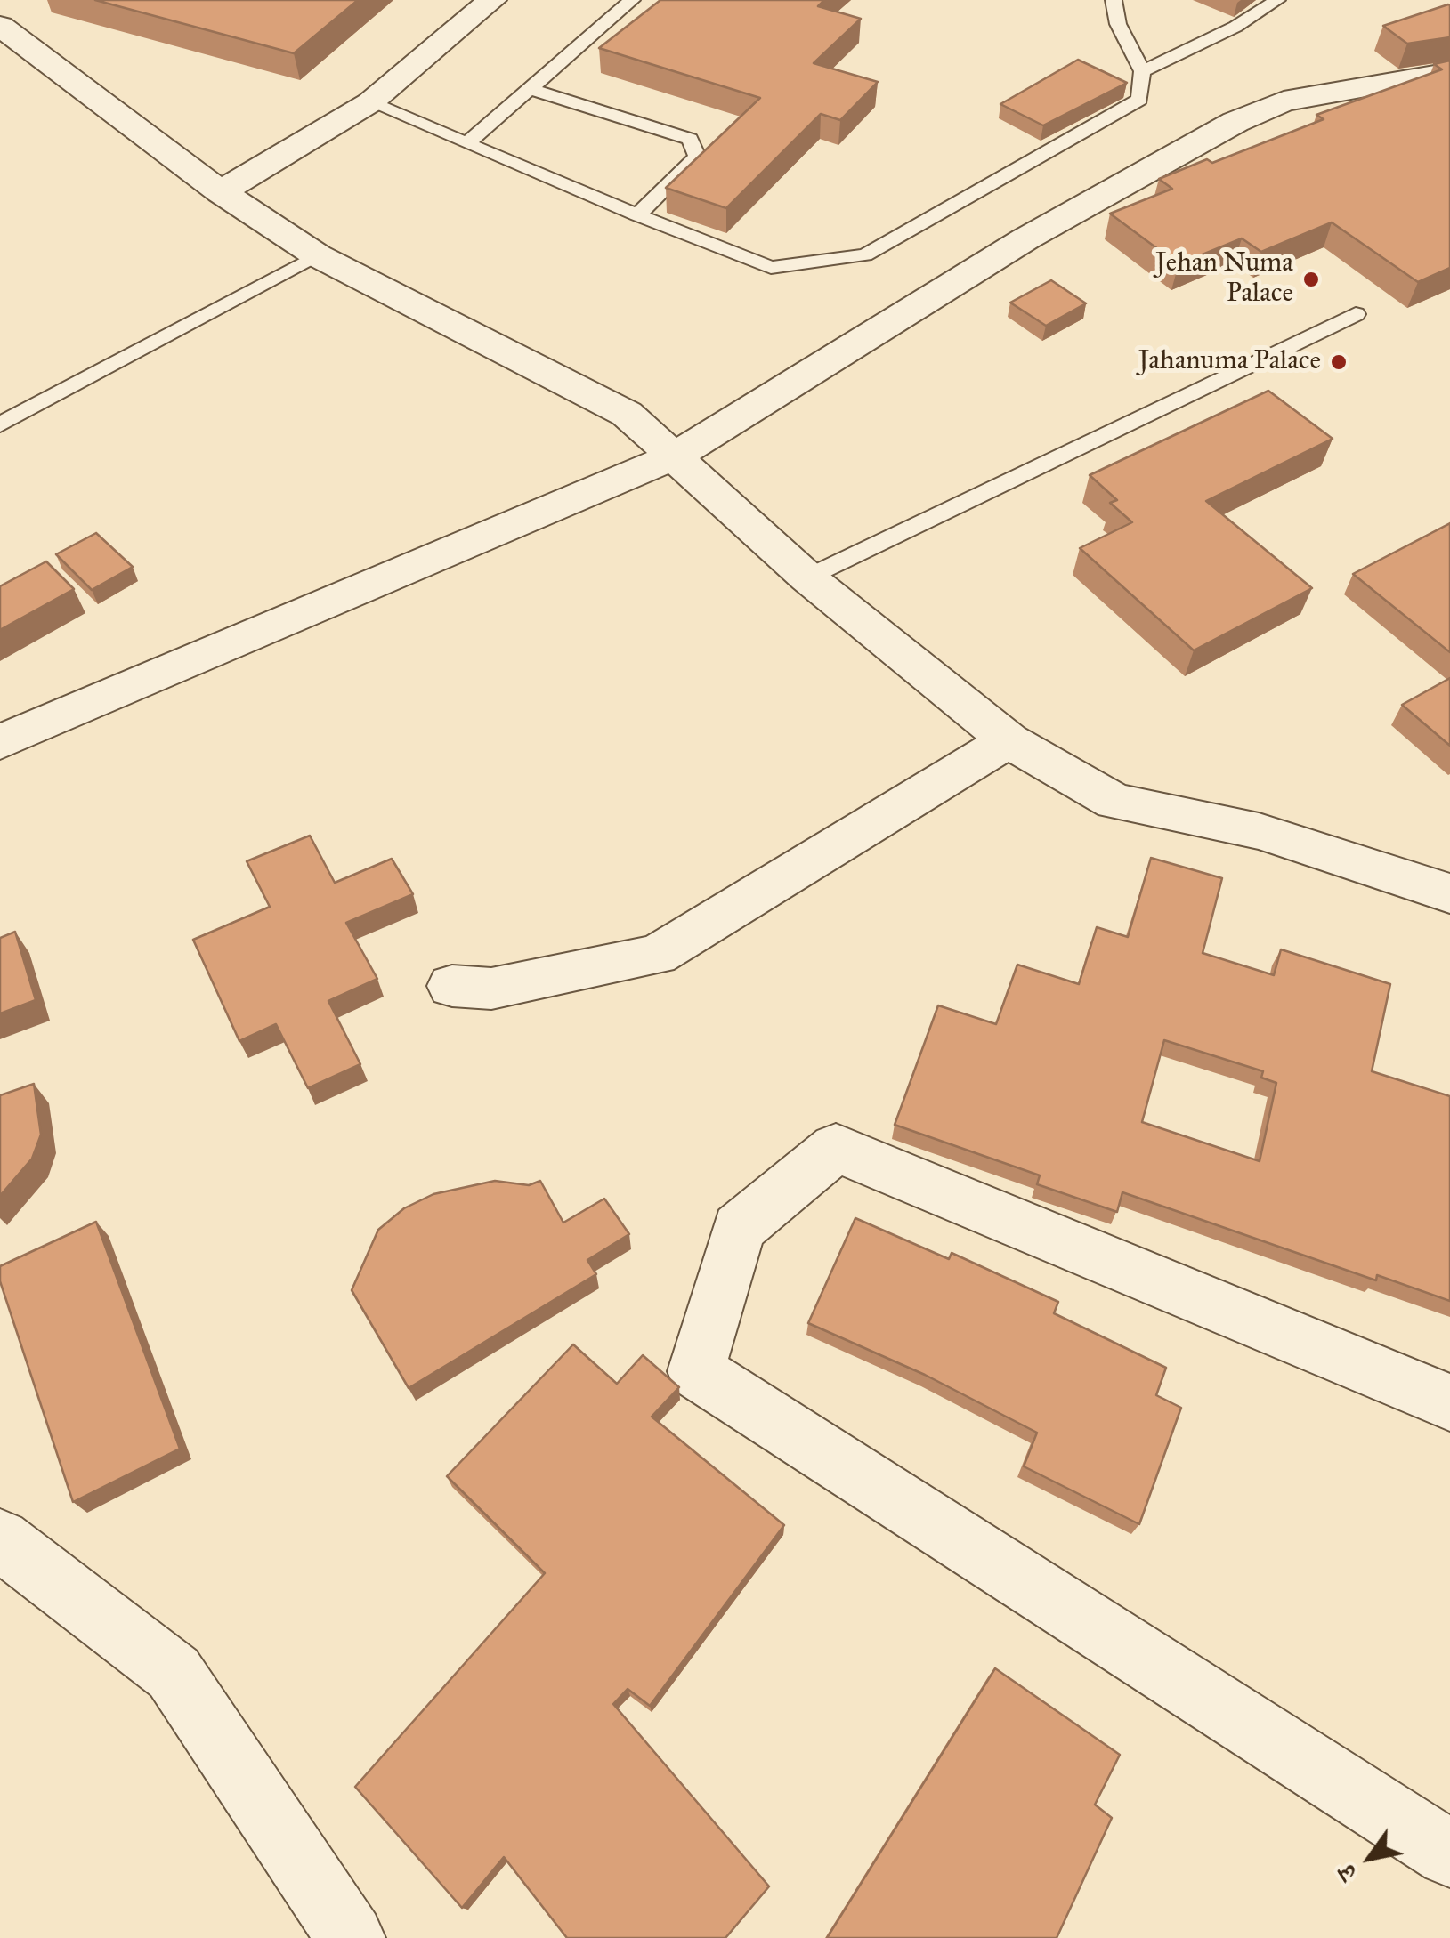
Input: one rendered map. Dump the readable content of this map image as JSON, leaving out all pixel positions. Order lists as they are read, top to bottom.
{
  "places": ["Jehan Numa Palace", "Jahanuma Palace"],
  "north": "bottom left"
}
